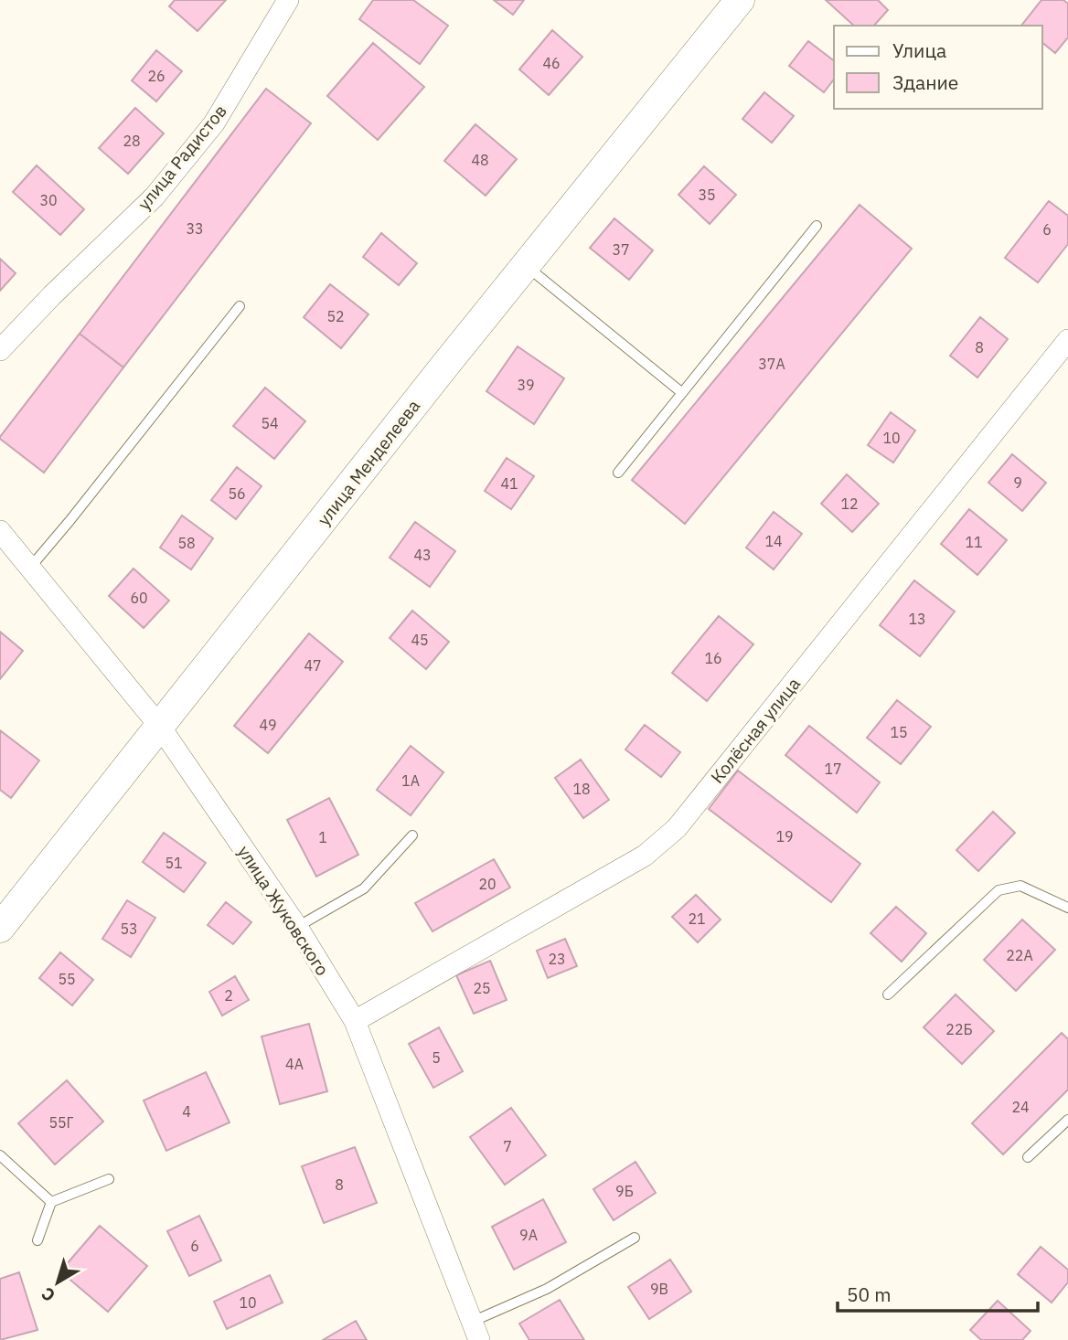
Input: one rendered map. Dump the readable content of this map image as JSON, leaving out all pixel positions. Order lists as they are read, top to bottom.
{
  "streets": {
    "street": [
      "улица Радистов",
      "улица Менделеева",
      "Колёсная улица",
      "улица Жуковского"
    ]
  },
  "crossings": [
    ["улица Менделеева", "улица Жуковского"],
    ["Колёсная улица", "улица Жуковского"]
  ],
  "house_numbers": [
    "46",
    "26",
    "28",
    "48",
    "35",
    "30",
    "33",
    "6",
    "37",
    "52",
    "8",
    "37А",
    "39",
    "54",
    "10",
    "9",
    "41",
    "56",
    "12",
    "14",
    "11",
    "58",
    "43",
    "60",
    "13",
    "45",
    "16",
    "47",
    "49",
    "15",
    "17",
    "1А",
    "18",
    "19",
    "1",
    "51",
    "20",
    "21",
    "53",
    "22А",
    "23",
    "55",
    "25",
    "2",
    "22Б",
    "5",
    "4А",
    "24",
    "4",
    "55Г",
    "7",
    "8",
    "9Б",
    "9А",
    "6",
    "9В",
    "10"
  ],
  "legend": ["Улица", "Здание"],
  "scale_bar": "50 m",
  "north": "bottom left"
}
